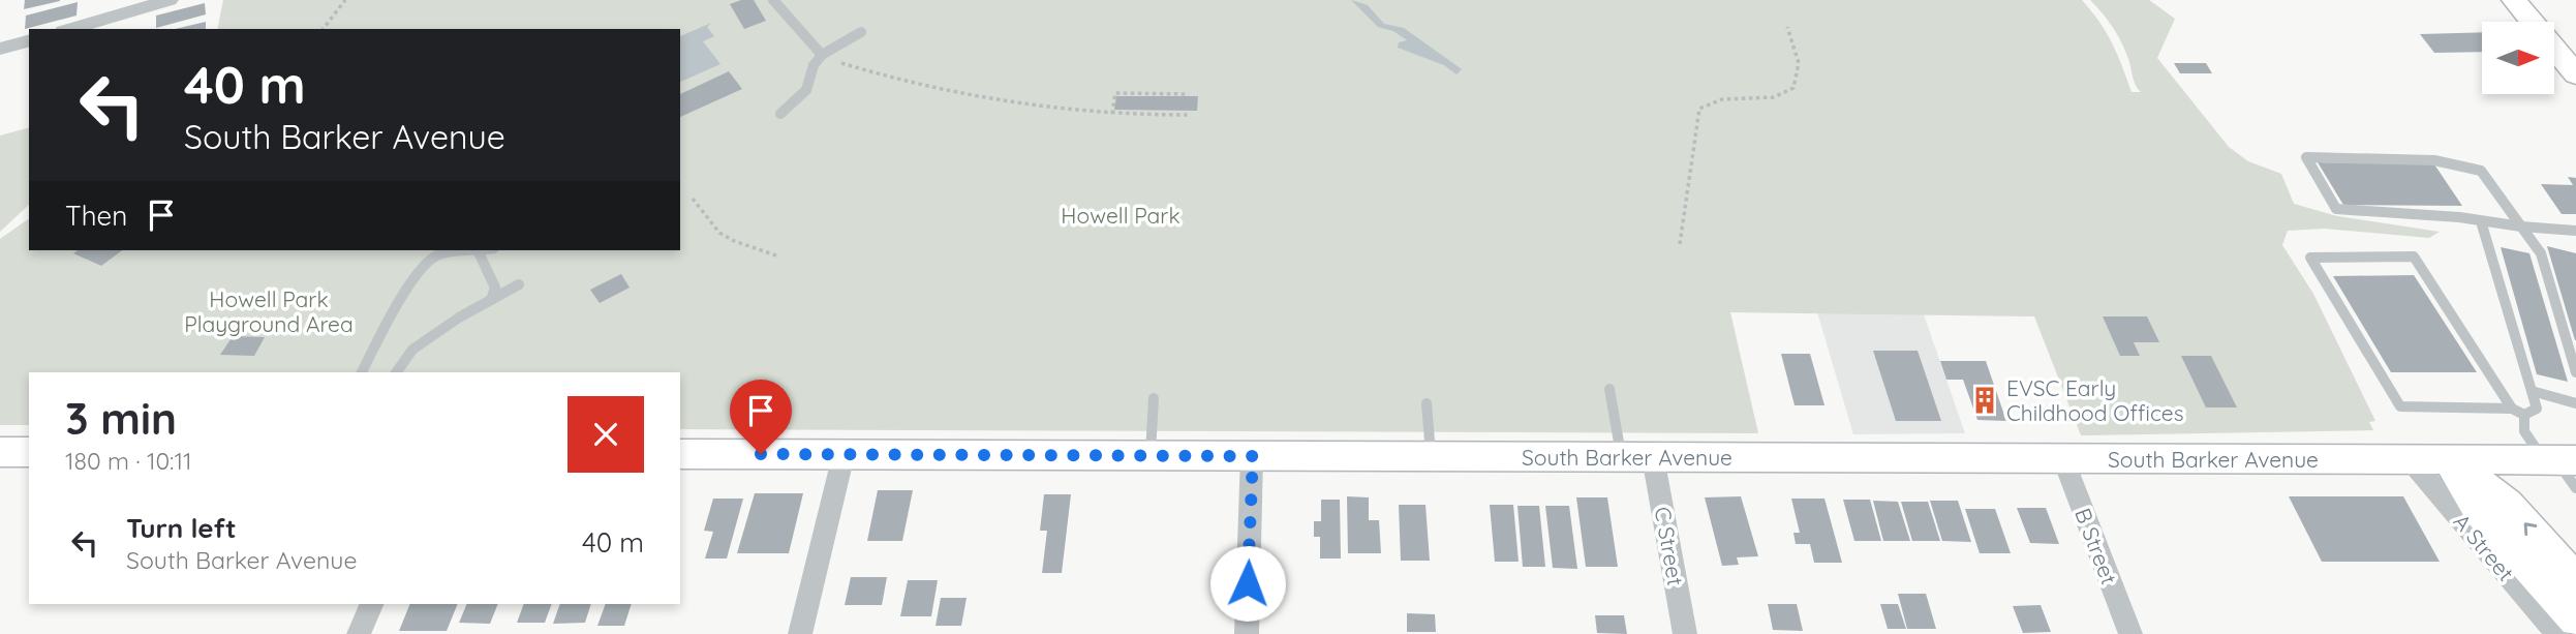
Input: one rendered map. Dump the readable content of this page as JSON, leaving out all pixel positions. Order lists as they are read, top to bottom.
{
  "streets": {
    "main road": ["South Barker Avenue"],
    "street": ["C Street", "B Street", "A Street"]
  },
  "crossings": [
    ["South Barker Avenue", "C Street"],
    ["South Barker Avenue", "B Street"],
    ["South Barker Avenue", "A Street"]
  ],
  "parks": ["Howell Park", "Howell Park Playground Area"],
  "places": {
    "building": ["EVSC Early Childhood Offices"]
  },
  "north": "right",
  "page": {
    "turn": ["40 m", "South Barker Avenue"],
    "then": "Then",
    "heading": ["3 min", "180 m · 10:11"],
    "list": [
      {
        "name": "Turn left",
        "note": "South Barker Avenue",
        "value": "40 m"
      }
    ]
  }
}
